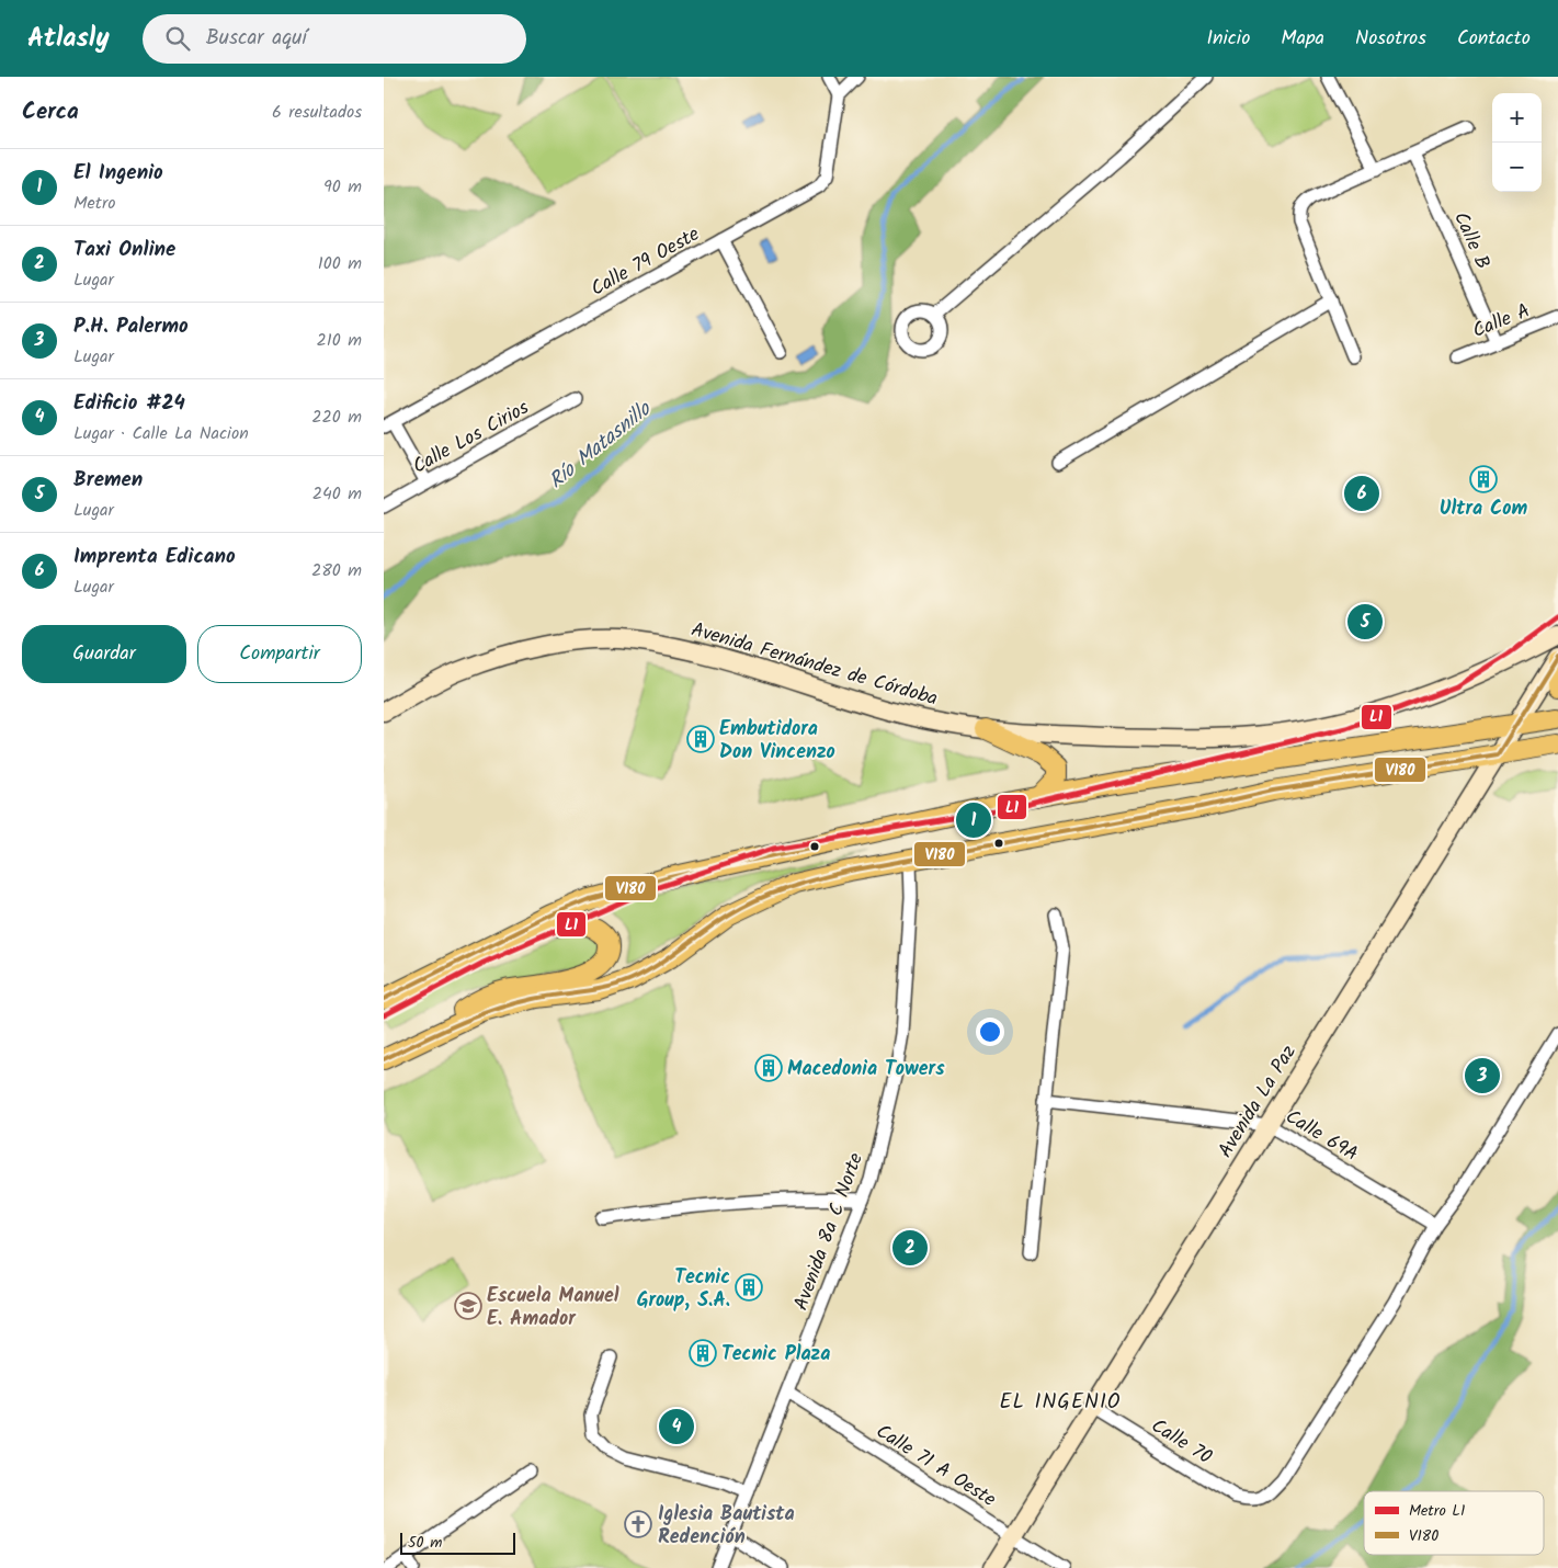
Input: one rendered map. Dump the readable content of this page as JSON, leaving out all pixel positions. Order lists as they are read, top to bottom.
{
  "streets": {
    "main road": ["Avenida Fernández de Córdoba", "Avenida La Paz"],
    "street": [
      "Calle B",
      "Calle 79 Oeste",
      "Calle A",
      "Calle Los Cirios",
      "Calle 69A",
      "Avenida 8a C Norte",
      "Calle 70",
      "Calle 71 A Oeste"
    ]
  },
  "crossings": [
    ["Calle B", "Calle A"],
    ["Avenida La Paz", "Calle 69A"],
    ["Avenida La Paz", "Calle 70"],
    ["Avenida La Paz", "Calle 71 A Oeste"],
    ["Calle 69A", "Calle 70"],
    ["Avenida 8a C Norte", "Calle 71 A Oeste"]
  ],
  "districts": ["EL INGENIO"],
  "water": ["Río Matasnillo"],
  "places": {
    "building": [
      "Ultra Com",
      "Embutidora Don Vincenzo",
      "Macedonia Towers",
      "Tecnic Group, S.A.",
      "Tecnic Plaza"
    ],
    "school or university": ["Escuela Manuel E. Amador"],
    "church": ["Iglesia Bautista Redención"]
  },
  "lines": ["metro line L1", "transit line V180"],
  "legend": ["Metro L1", "V180"],
  "scale_bar": "50 m",
  "page": {
    "header": "Atlasly",
    "search": "Buscar aquí",
    "nav": [
      "Inicio",
      "Mapa",
      "Nosotros",
      "Contacto"
    ],
    "heading": ["Cerca", "6 resultados"],
    "map_buttons": ["+", "−"],
    "list": [
      {
        "mark": "1",
        "name": "El Ingenio",
        "note": "Metro",
        "value": "90 m"
      },
      {
        "mark": "2",
        "name": "Taxi Online",
        "note": "Lugar",
        "value": "100 m"
      },
      {
        "mark": "3",
        "name": "P.H. Palermo",
        "note": "Lugar",
        "value": "210 m"
      },
      {
        "mark": "4",
        "name": "Edificio #24",
        "note": "Lugar · Calle La Nacion",
        "value": "220 m"
      },
      {
        "mark": "5",
        "name": "Bremen",
        "note": "Lugar",
        "value": "240 m"
      },
      {
        "mark": "6",
        "name": "Imprenta Edicano",
        "note": "Lugar",
        "value": "280 m"
      }
    ],
    "pins": [
      "6",
      "5",
      "1",
      "3",
      "2",
      "4"
    ],
    "buttons": ["Guardar", "Compartir"],
    "scale": "50 m"
  }
}
